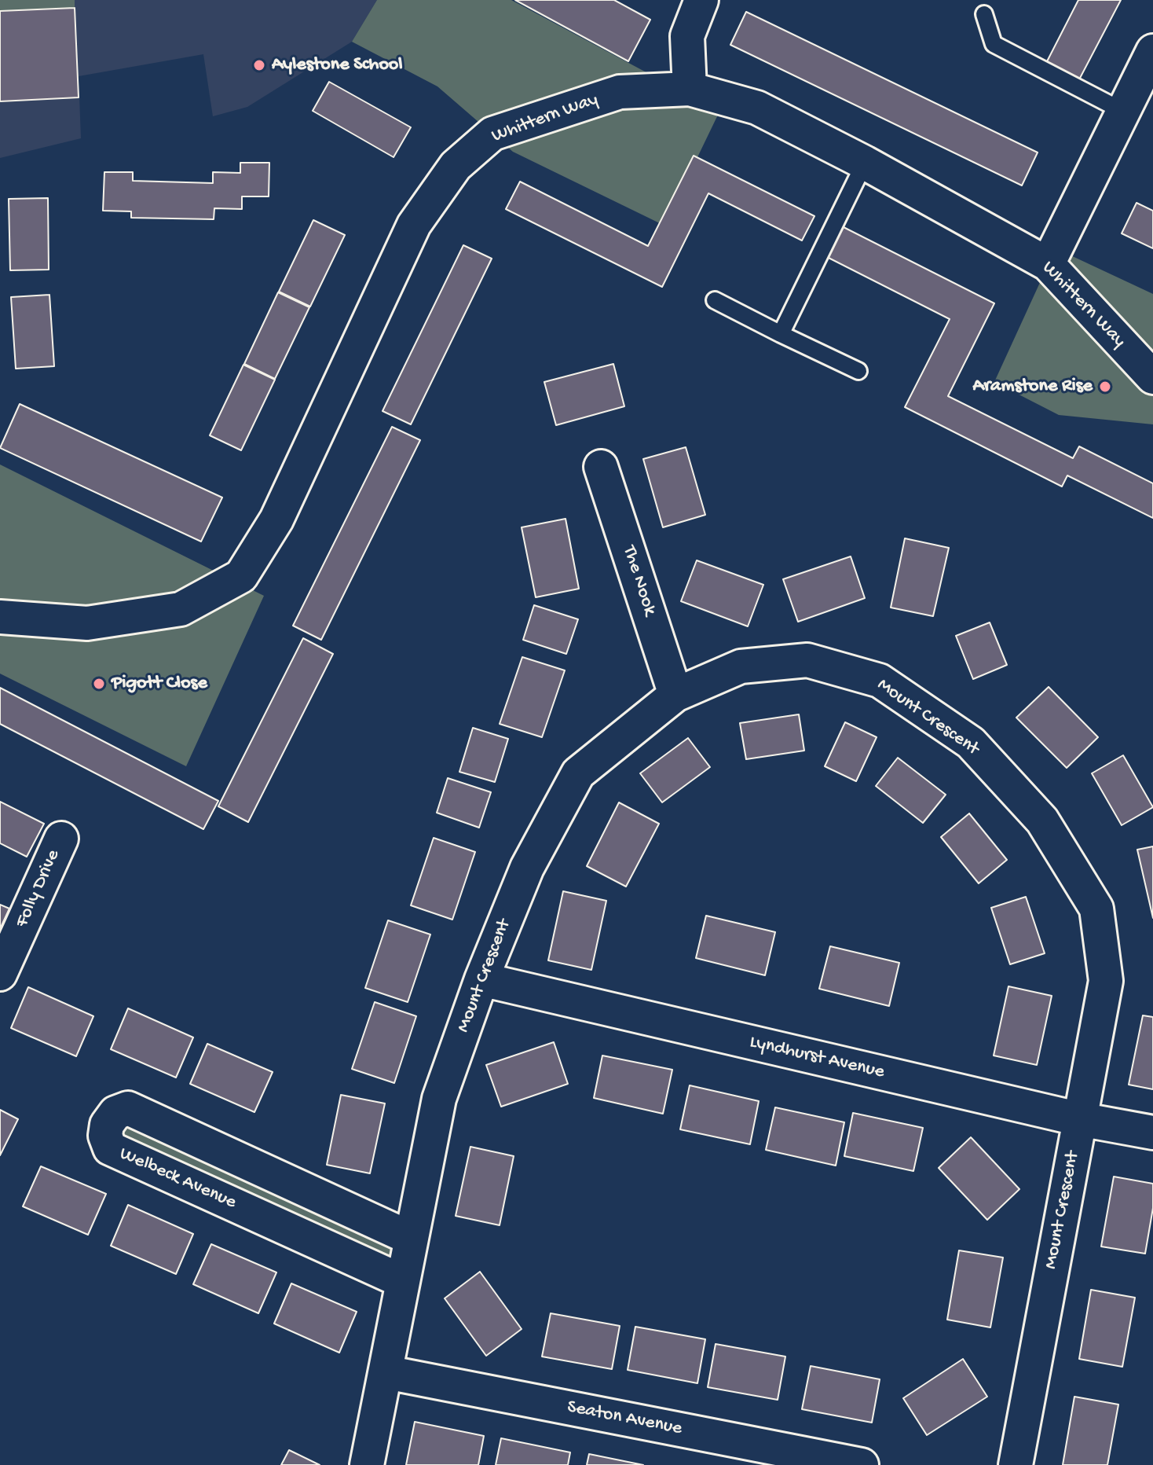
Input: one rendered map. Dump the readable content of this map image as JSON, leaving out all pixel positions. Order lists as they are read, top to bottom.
{
  "streets": {
    "street": [
      "Whittern Way",
      "The Nook",
      "Mount Crescent",
      "Folly Drive",
      "Lyndhurst Avenue",
      "Welbeck Avenue",
      "Seaton Avenue"
    ]
  },
  "crossings": [
    ["The Nook", "Mount Crescent"],
    ["Mount Crescent", "Lyndhurst Avenue"],
    ["Mount Crescent", "Welbeck Avenue"],
    ["Mount Crescent", "Seaton Avenue"]
  ],
  "places": ["Aylestone School", "Aramstone Rise", "Pigott Close"]
}
